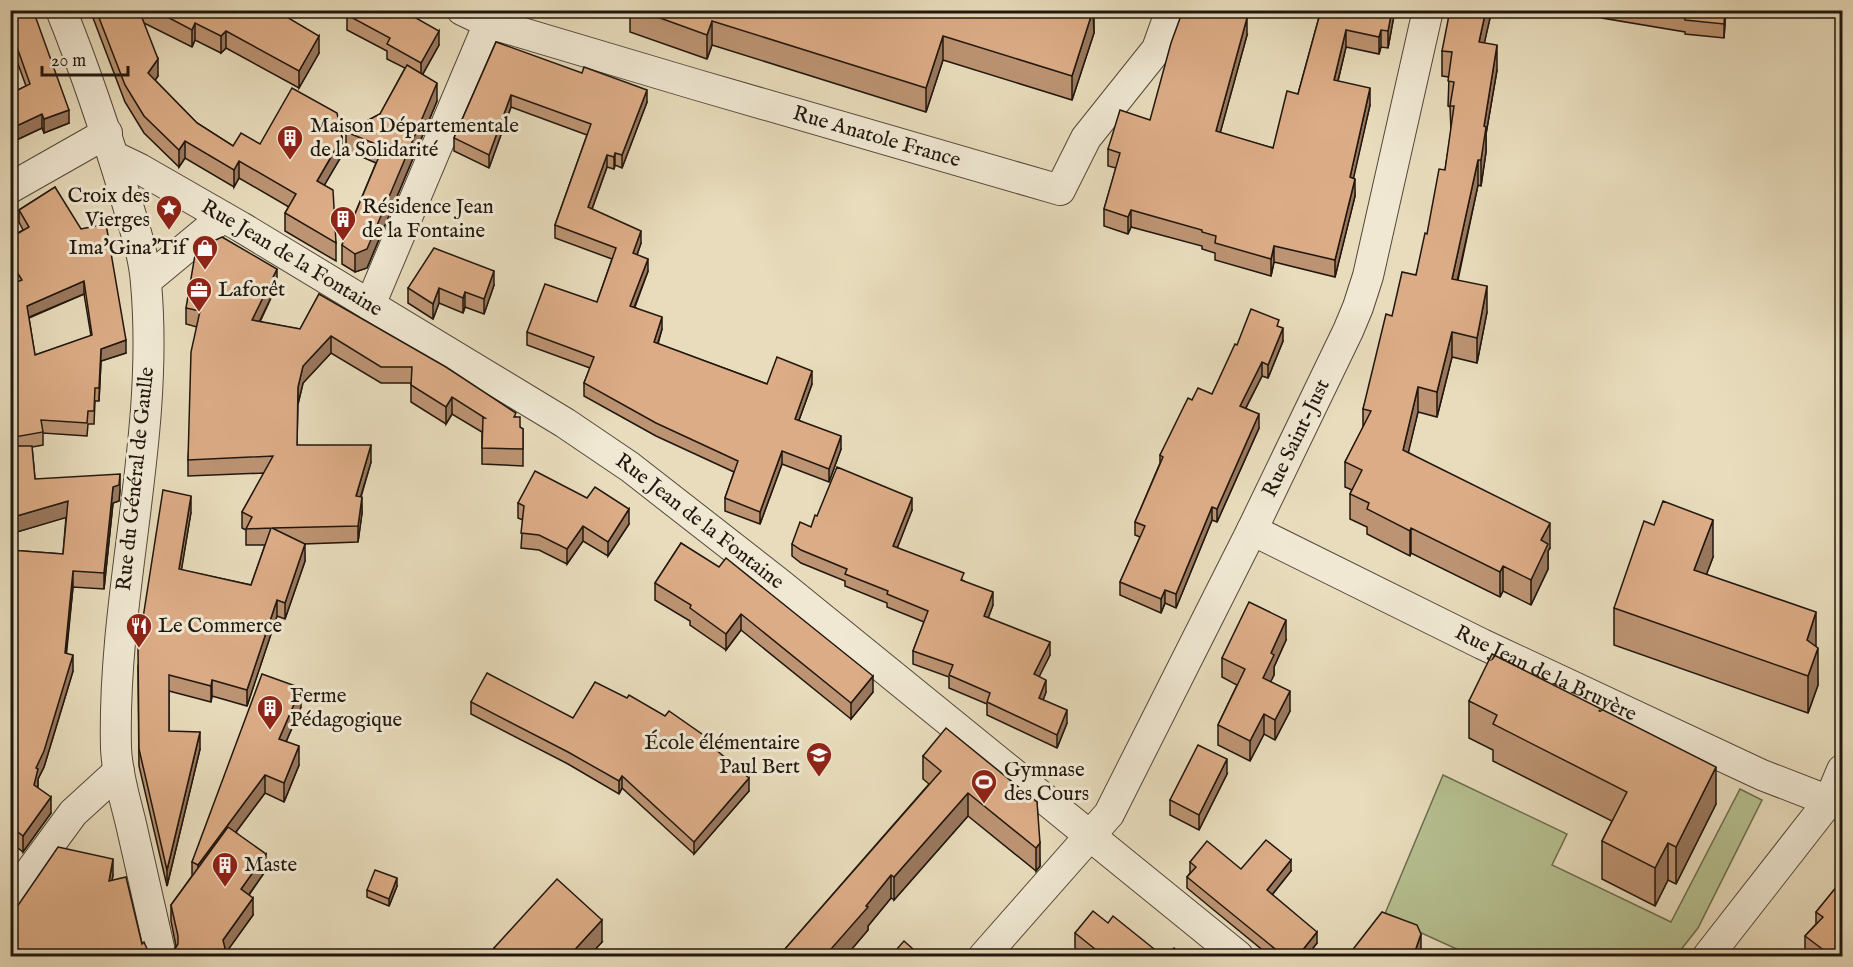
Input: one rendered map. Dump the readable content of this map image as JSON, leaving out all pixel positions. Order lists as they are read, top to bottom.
{
  "streets": {
    "street": [
      "Rue Anatole France",
      "Rue Jean de la Fontaine",
      "Rue Saint-Just",
      "Rue du Général de Gaulle",
      "Rue Jean de la Bruyère"
    ]
  },
  "crossings": [
    ["Rue Jean de la Fontaine", "Rue Saint-Just"],
    ["Rue Jean de la Fontaine", "Rue du Général de Gaulle"],
    ["Rue Saint-Just", "Rue Jean de la Bruyère"]
  ],
  "places": {
    "building": [
      "Maison Départementale de la Solidarité",
      "Résidence Jean de la Fontaine",
      "Ferme Pédagogique",
      "Maste"
    ],
    "place": ["Croix des Vierges"],
    "shop": ["Ima'Gina'Tif"],
    "office": ["Laforêt"],
    "restaurant": ["Le Commerce"],
    "school or university": ["École élémentaire Paul Bert"],
    "sports": ["Gymnase des Cours"]
  },
  "scale_bar": "20 m"
}
